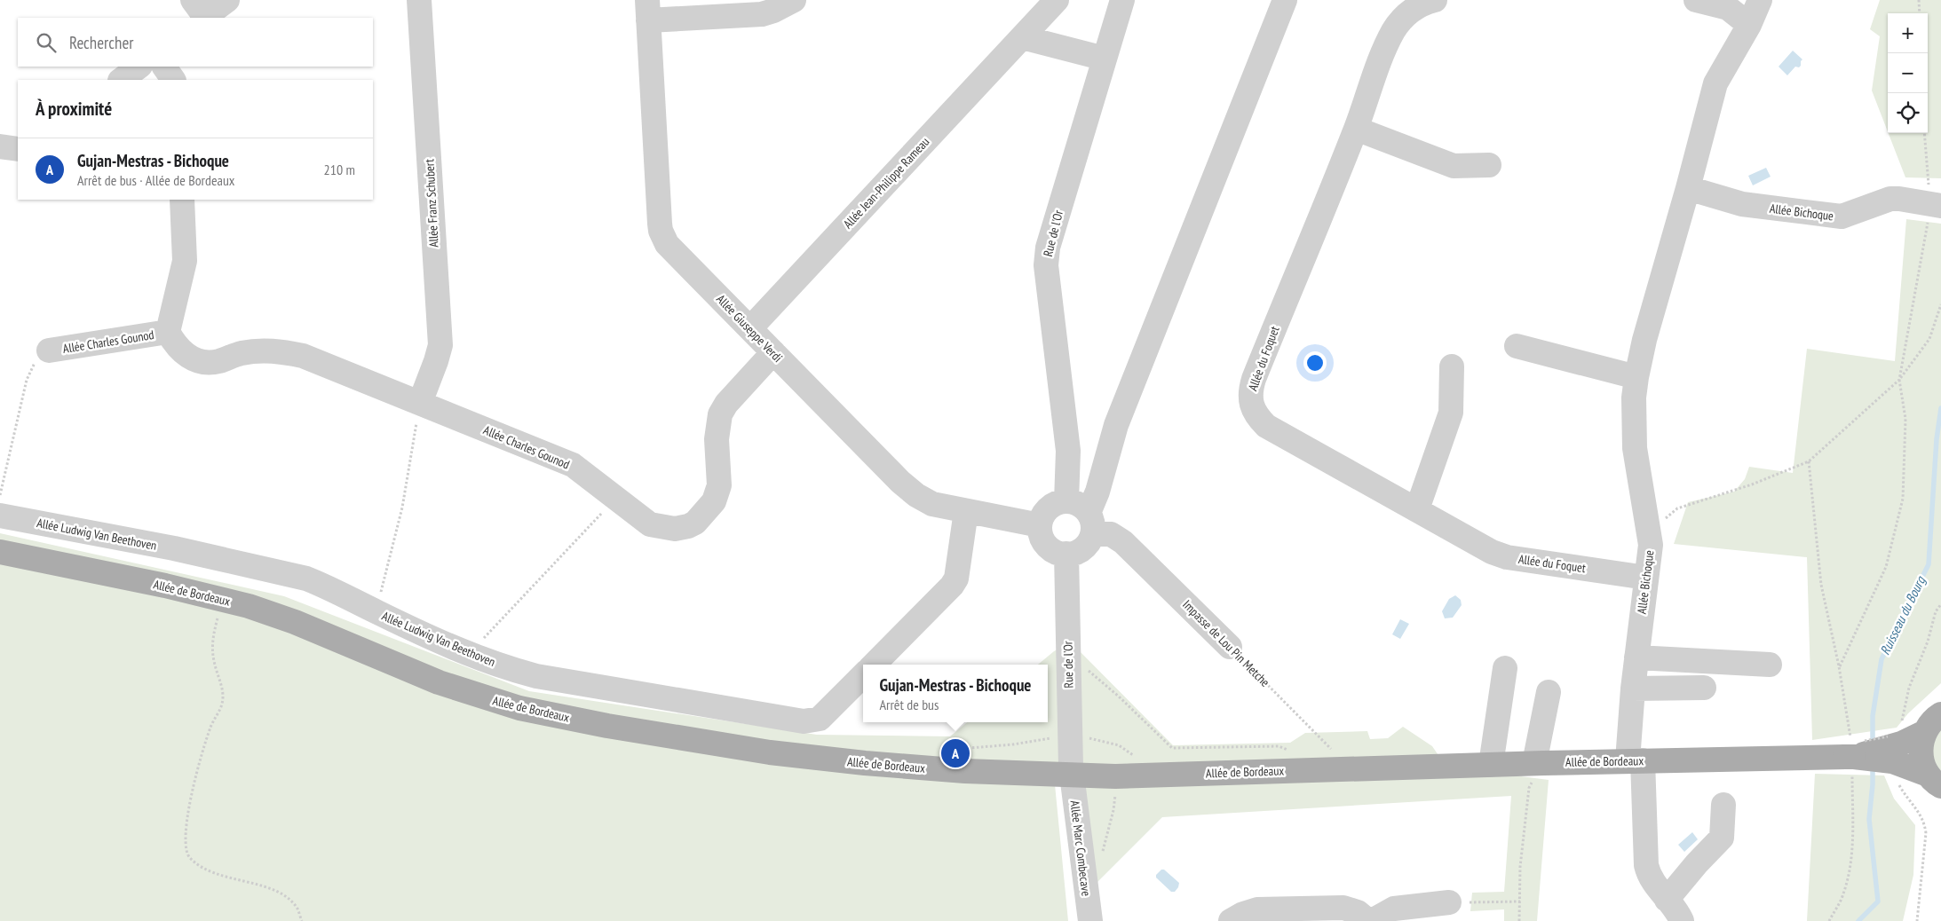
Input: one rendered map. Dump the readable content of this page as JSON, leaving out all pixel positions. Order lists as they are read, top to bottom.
{
  "streets": {
    "main road": ["Allée de Bordeaux"],
    "street": [
      "Allée Jean-Philippe Rameau",
      "Allée Franz Schubert",
      "Allée Bichoque",
      "Rue de l'Or",
      "Allée Giuseppe Verdi",
      "Allée Charles Gounod",
      "Allée du Foquet",
      "Allée Ludwig Van Beethoven",
      "Impasse de Lou Pin Metche",
      "Allée Marc Combecave"
    ]
  },
  "crossings": [
    ["Allée Jean-Philippe Rameau", "Allée Giuseppe Verdi"],
    ["Allée Franz Schubert", "Allée Charles Gounod"],
    ["Allée Bichoque", "Allée du Foquet"],
    ["Allée Bichoque", "Allée de Bordeaux"],
    ["Rue de l'Or", "Allée Giuseppe Verdi"],
    ["Rue de l'Or", "Allée de Bordeaux"],
    ["Rue de l'Or", "Impasse de Lou Pin Metche"],
    ["Rue de l'Or", "Allée Marc Combecave"],
    ["Allée Giuseppe Verdi", "Allée Charles Gounod"],
    ["Allée Giuseppe Verdi", "Impasse de Lou Pin Metche"],
    ["Allée de Bordeaux", "Impasse de Lou Pin Metche"],
    ["Allée de Bordeaux", "Allée Marc Combecave"]
  ],
  "water": ["Ruisseau du Bourg"],
  "page": {
    "map_buttons": ["+", "−"],
    "search": "Rechercher",
    "heading": "À proximité",
    "list": [
      {
        "mark": "A",
        "name": "Gujan-Mestras - Bichoque",
        "note": "Arrêt de bus · Allée de Bordeaux",
        "value": "210 m"
      }
    ],
    "popup": ["Gujan-Mestras - Bichoque", "Arrêt de bus"],
    "pins": "A"
  }
}
